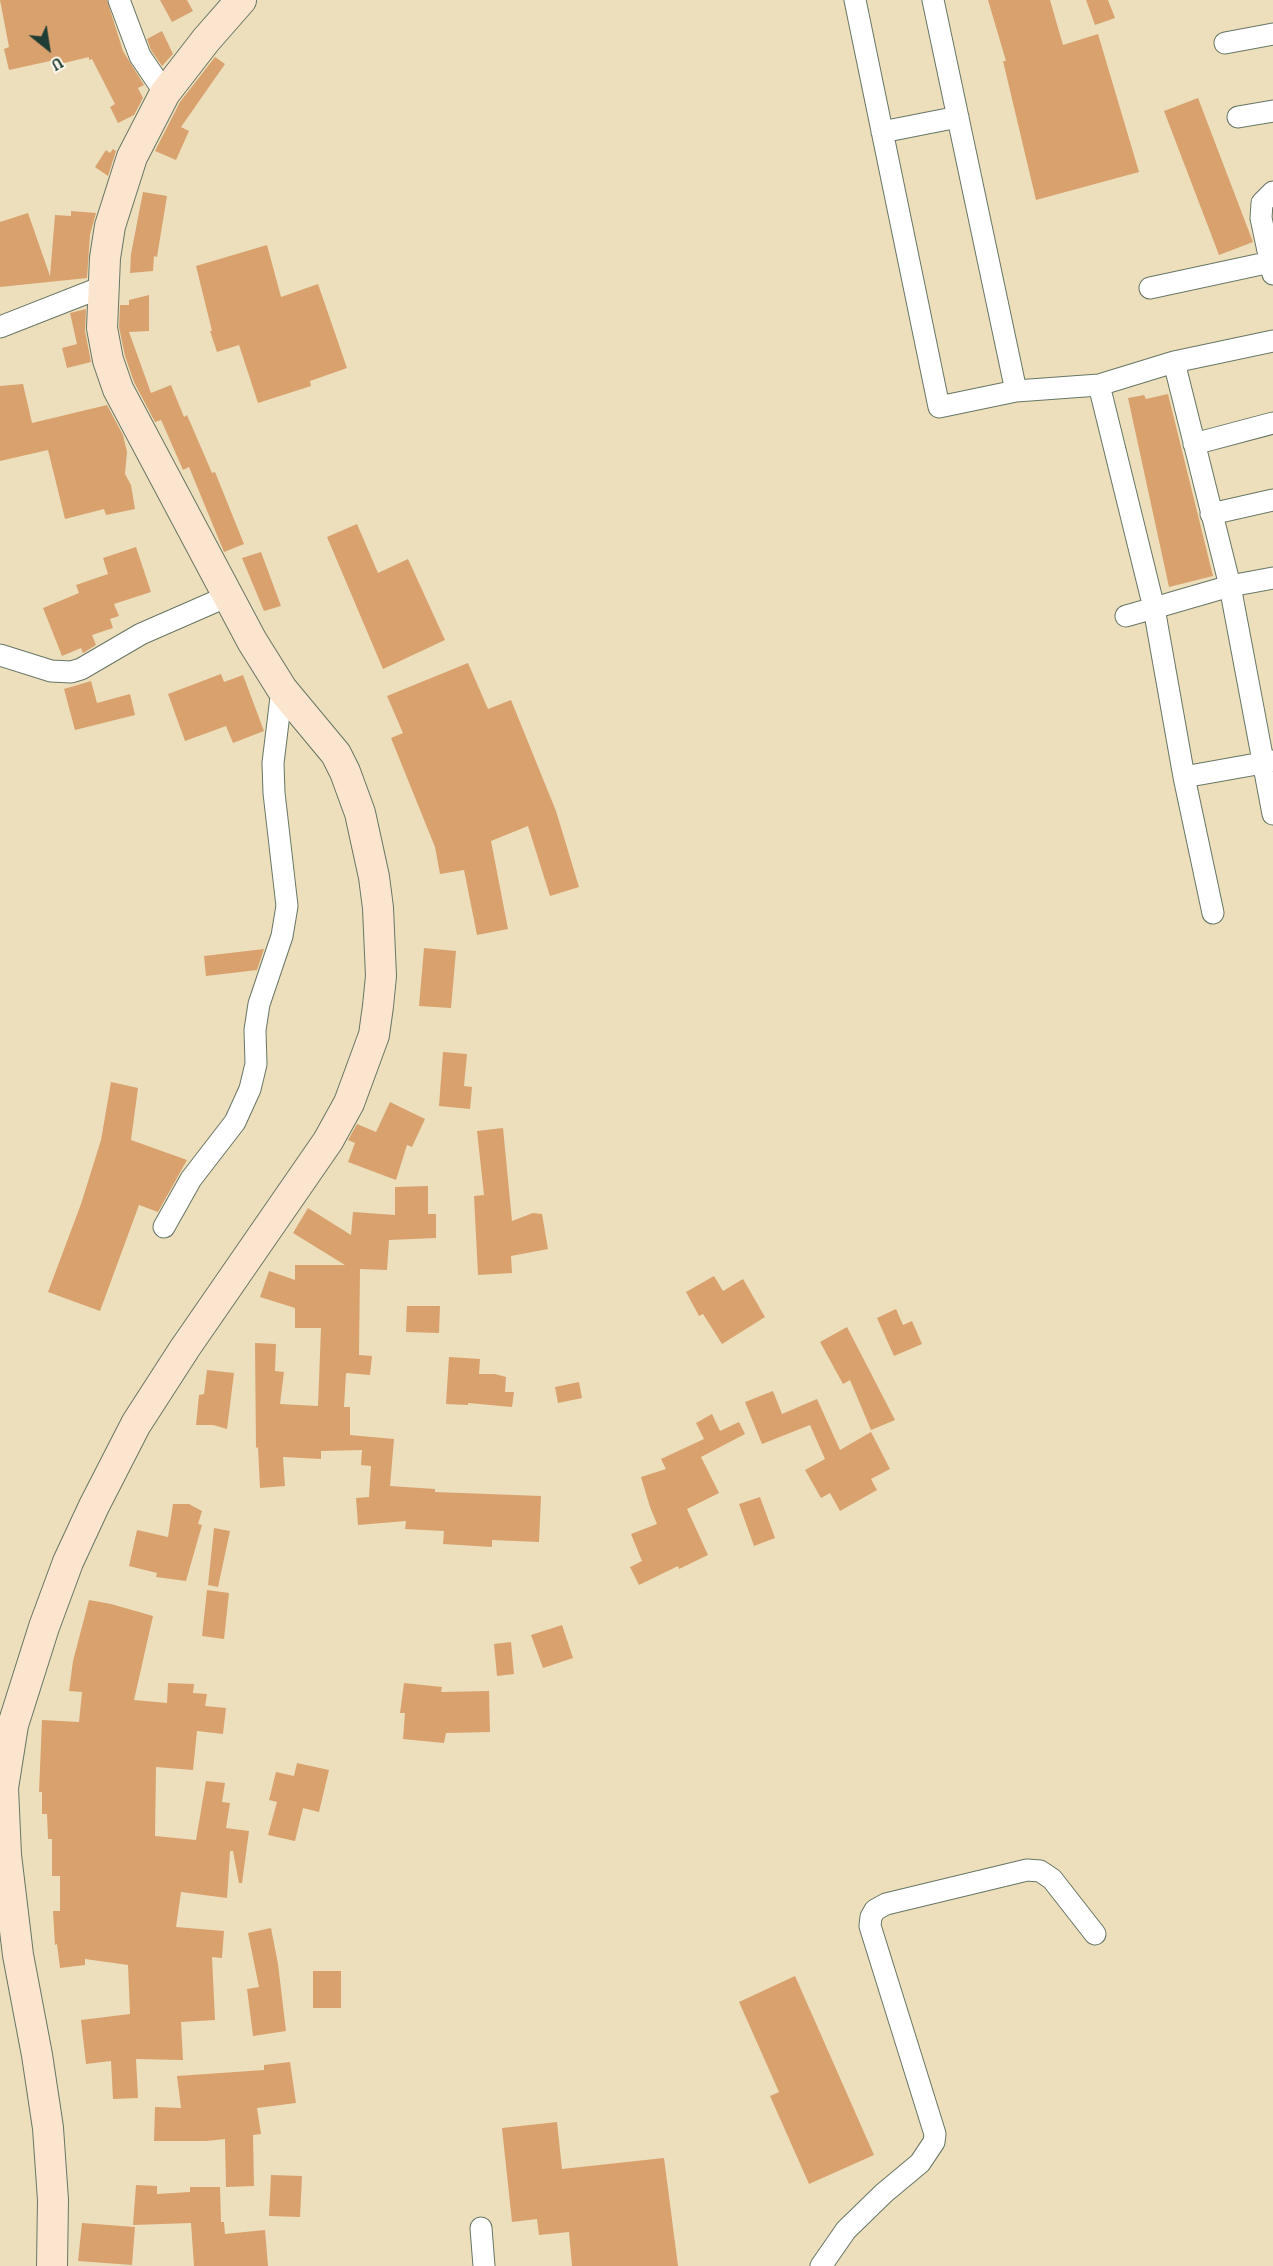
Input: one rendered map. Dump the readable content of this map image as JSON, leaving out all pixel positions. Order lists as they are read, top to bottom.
{
  "north": "bottom right"
}
